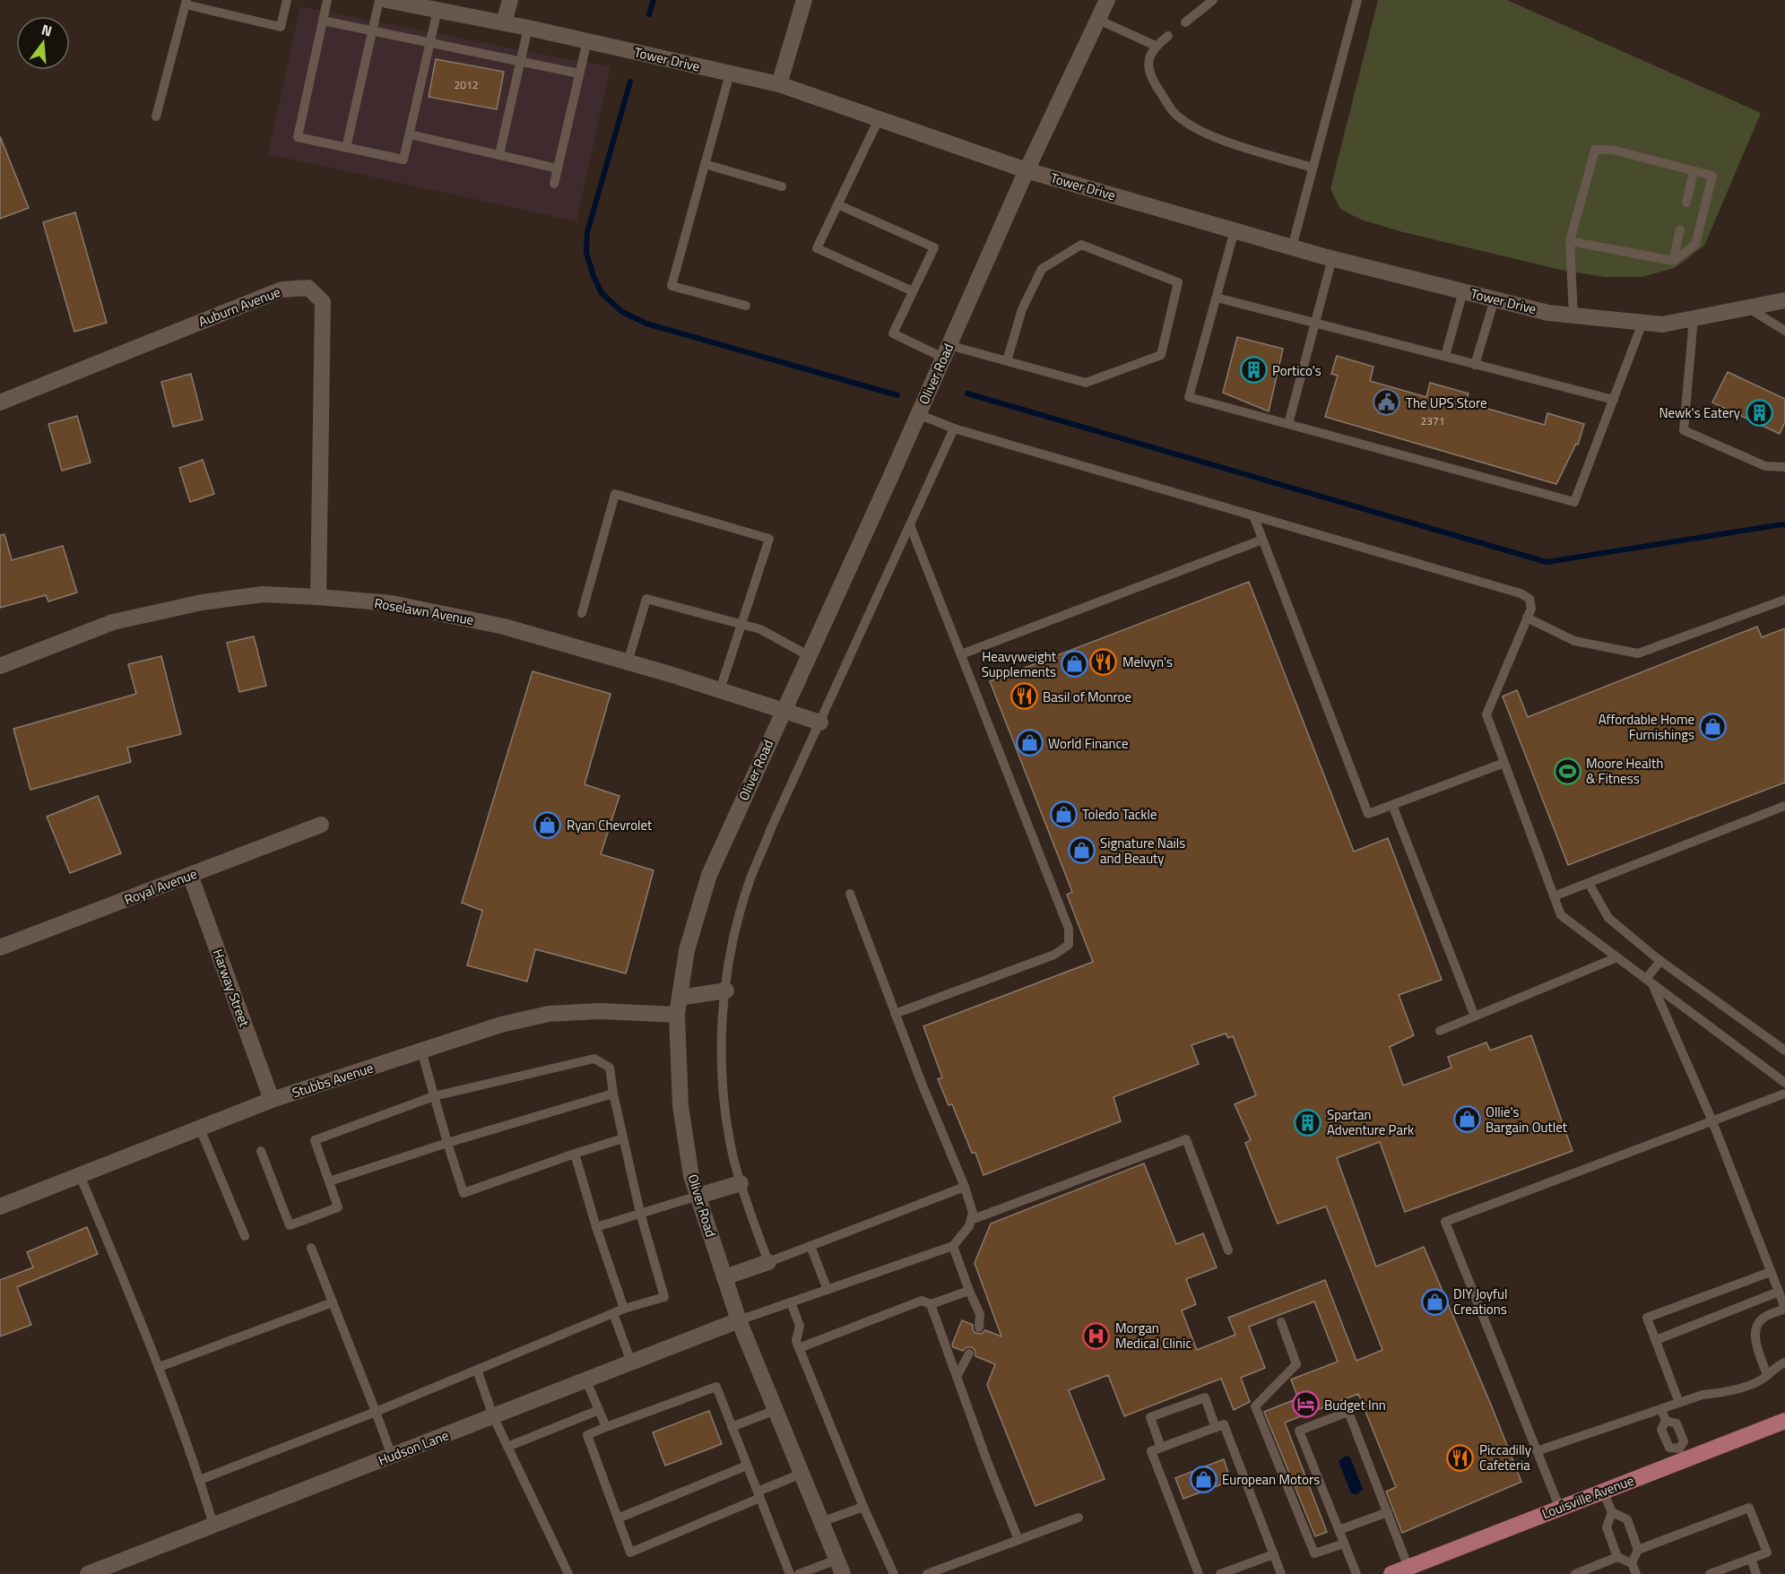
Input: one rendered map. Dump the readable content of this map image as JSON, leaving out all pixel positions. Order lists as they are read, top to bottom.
{
  "streets": {
    "main road": ["Louisville Avenue"],
    "street": [
      "Tower Drive",
      "Auburn Avenue",
      "Oliver Road",
      "Roselawn Avenue",
      "Royal Avenue",
      "Harway Street",
      "Stubbs Avenue",
      "Hudson Lane"
    ]
  },
  "crossings": [
    ["Tower Drive", "Oliver Road"],
    ["Auburn Avenue", "Roselawn Avenue"],
    ["Oliver Road", "Roselawn Avenue"],
    ["Oliver Road", "Stubbs Avenue"],
    ["Oliver Road", "Hudson Lane"],
    ["Royal Avenue", "Harway Street"],
    ["Harway Street", "Stubbs Avenue"]
  ],
  "places": {
    "building": ["Portico's", "Newk's Eatery", "Spartan Adventure Park"],
    "public building": ["The UPS Store"],
    "restaurant": ["Melvyn's", "Basil of Monroe", "Piccadilly Cafeteria"],
    "shop": [
      "Heavyweight Supplements",
      "Affordable Home Furnishings",
      "World Finance",
      "Toledo Tackle",
      "Ryan Chevrolet",
      "Signature Nails and Beauty",
      "Ollie's Bargain Outlet",
      "DIY Joyful Creations",
      "European Motors"
    ],
    "sports": ["Moore Health & Fitness"],
    "hospital": ["Morgan Medical Clinic"],
    "hotel": ["Budget Inn"]
  },
  "house_numbers": ["2012", "2371"],
  "north": "top"
}
